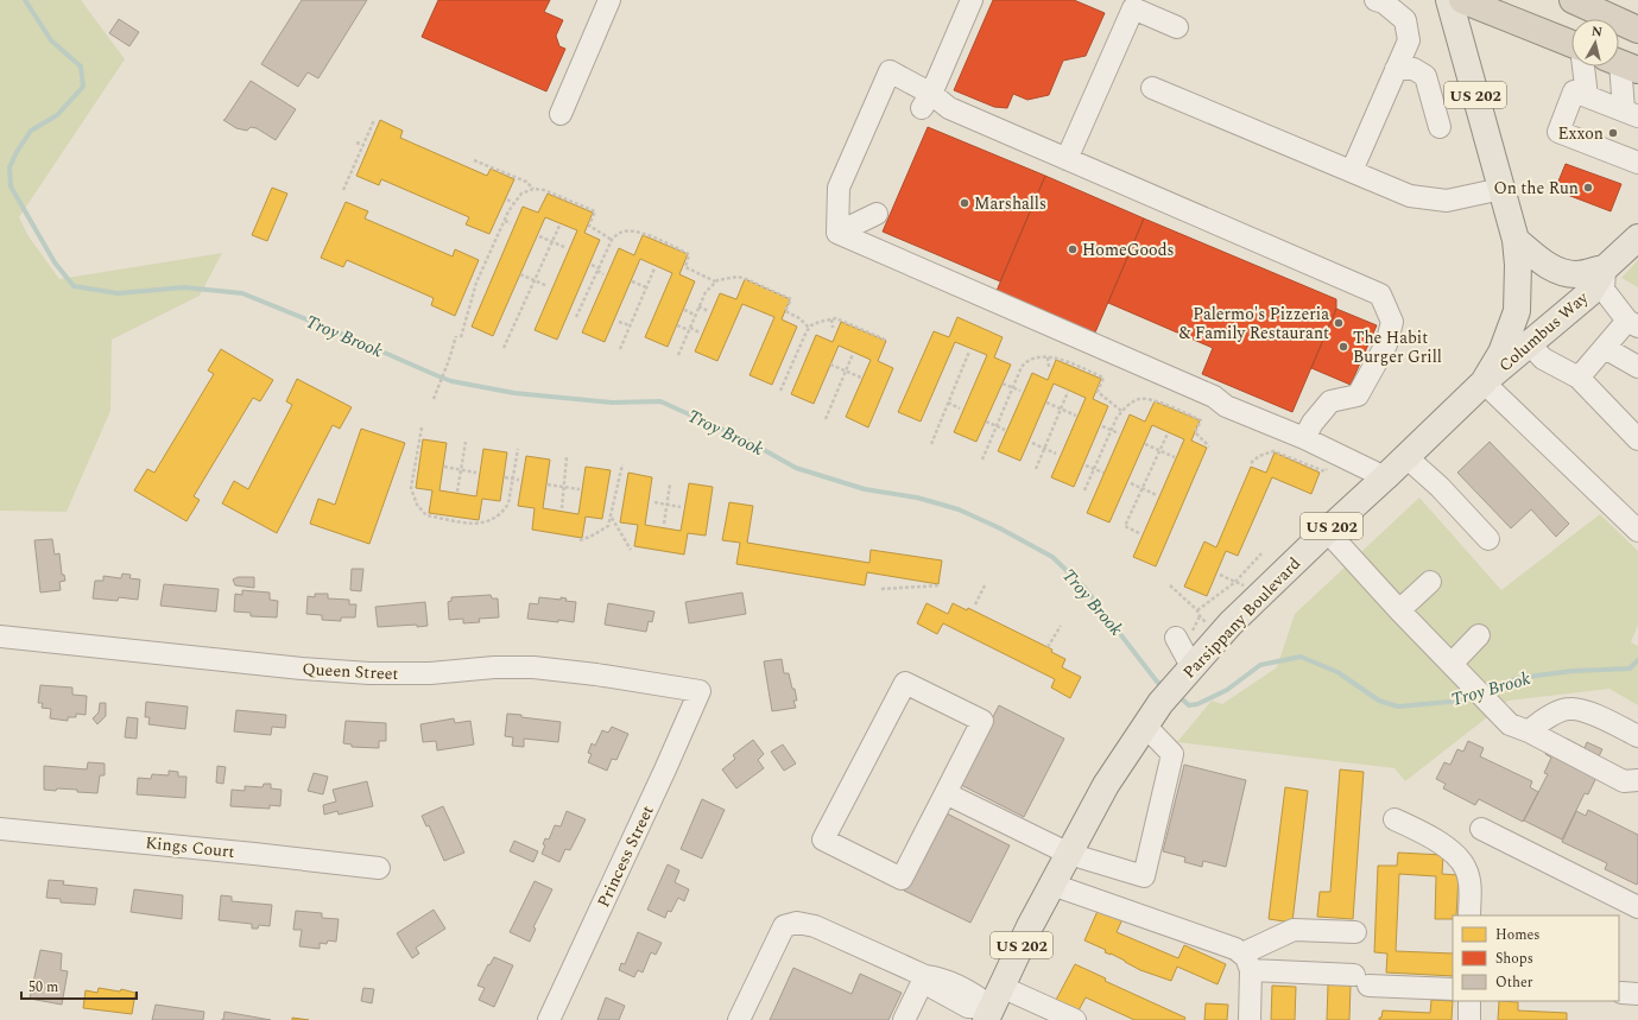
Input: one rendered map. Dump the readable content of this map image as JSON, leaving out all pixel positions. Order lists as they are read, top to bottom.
{
  "streets": {
    "main road": ["US 202", "Columbus Way", "Parsippany Boulevard"],
    "street": ["Queen Street", "Kings Court", "Princess Street"]
  },
  "crossings": [
    ["Columbus Way", "Parsippany Boulevard"],
    ["Queen Street", "Princess Street"]
  ],
  "water": ["Troy Brook"],
  "places": [
    "Exxon",
    "On the Run",
    "Marshalls",
    "HomeGoods",
    "Palermo's Pizzeria & Family Restaurant",
    "The Habit Burger Grill"
  ],
  "legend": ["Homes", "Shops", "Other"],
  "scale_bar": "50 m",
  "north": "top"
}
